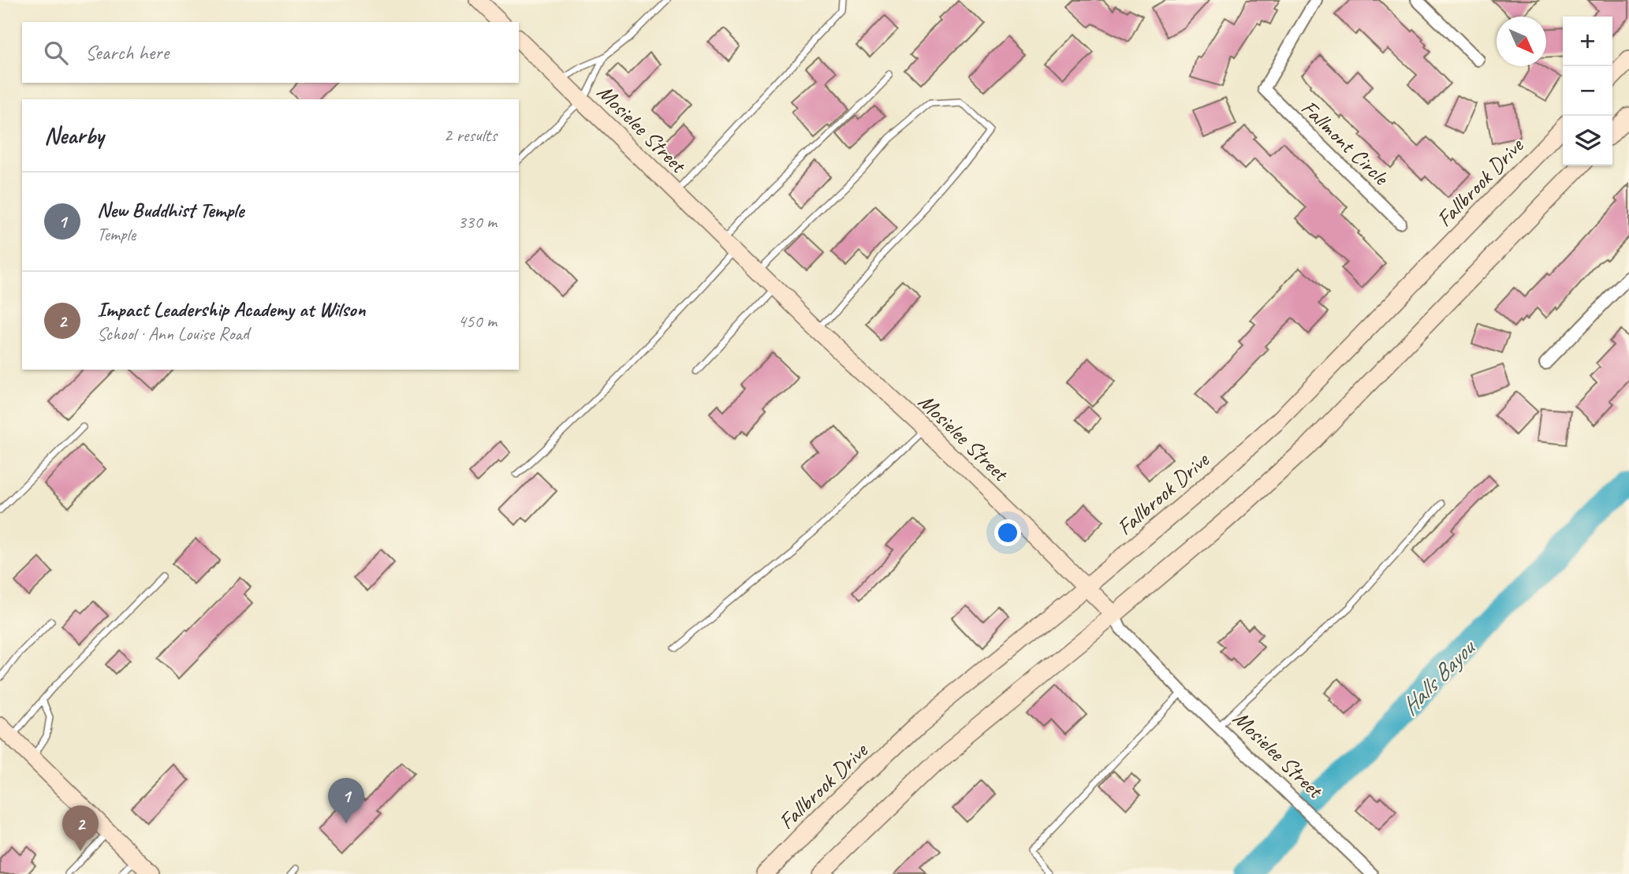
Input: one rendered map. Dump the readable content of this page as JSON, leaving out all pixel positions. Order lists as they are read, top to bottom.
{
  "streets": {
    "main road": ["Mosielee Street", "Fallbrook Drive"],
    "street": ["Fallmont Circle"]
  },
  "crossings": [
    ["Mosielee Street", "Fallbrook Drive"]
  ],
  "water": ["Halls Bayou"],
  "north": "bottom right",
  "page": {
    "map_buttons": ["+", "−"],
    "search": "Search here",
    "heading": ["Nearby", "2 results"],
    "list": [
      {
        "mark": "1",
        "name": "New Buddhist Temple",
        "note": "Temple",
        "value": "330 m"
      },
      {
        "mark": "2",
        "name": "Impact Leadership Academy at Wilson",
        "note": "School · Ann Louise Road",
        "value": "450 m"
      }
    ],
    "pins": ["1", "2"]
  }
}
